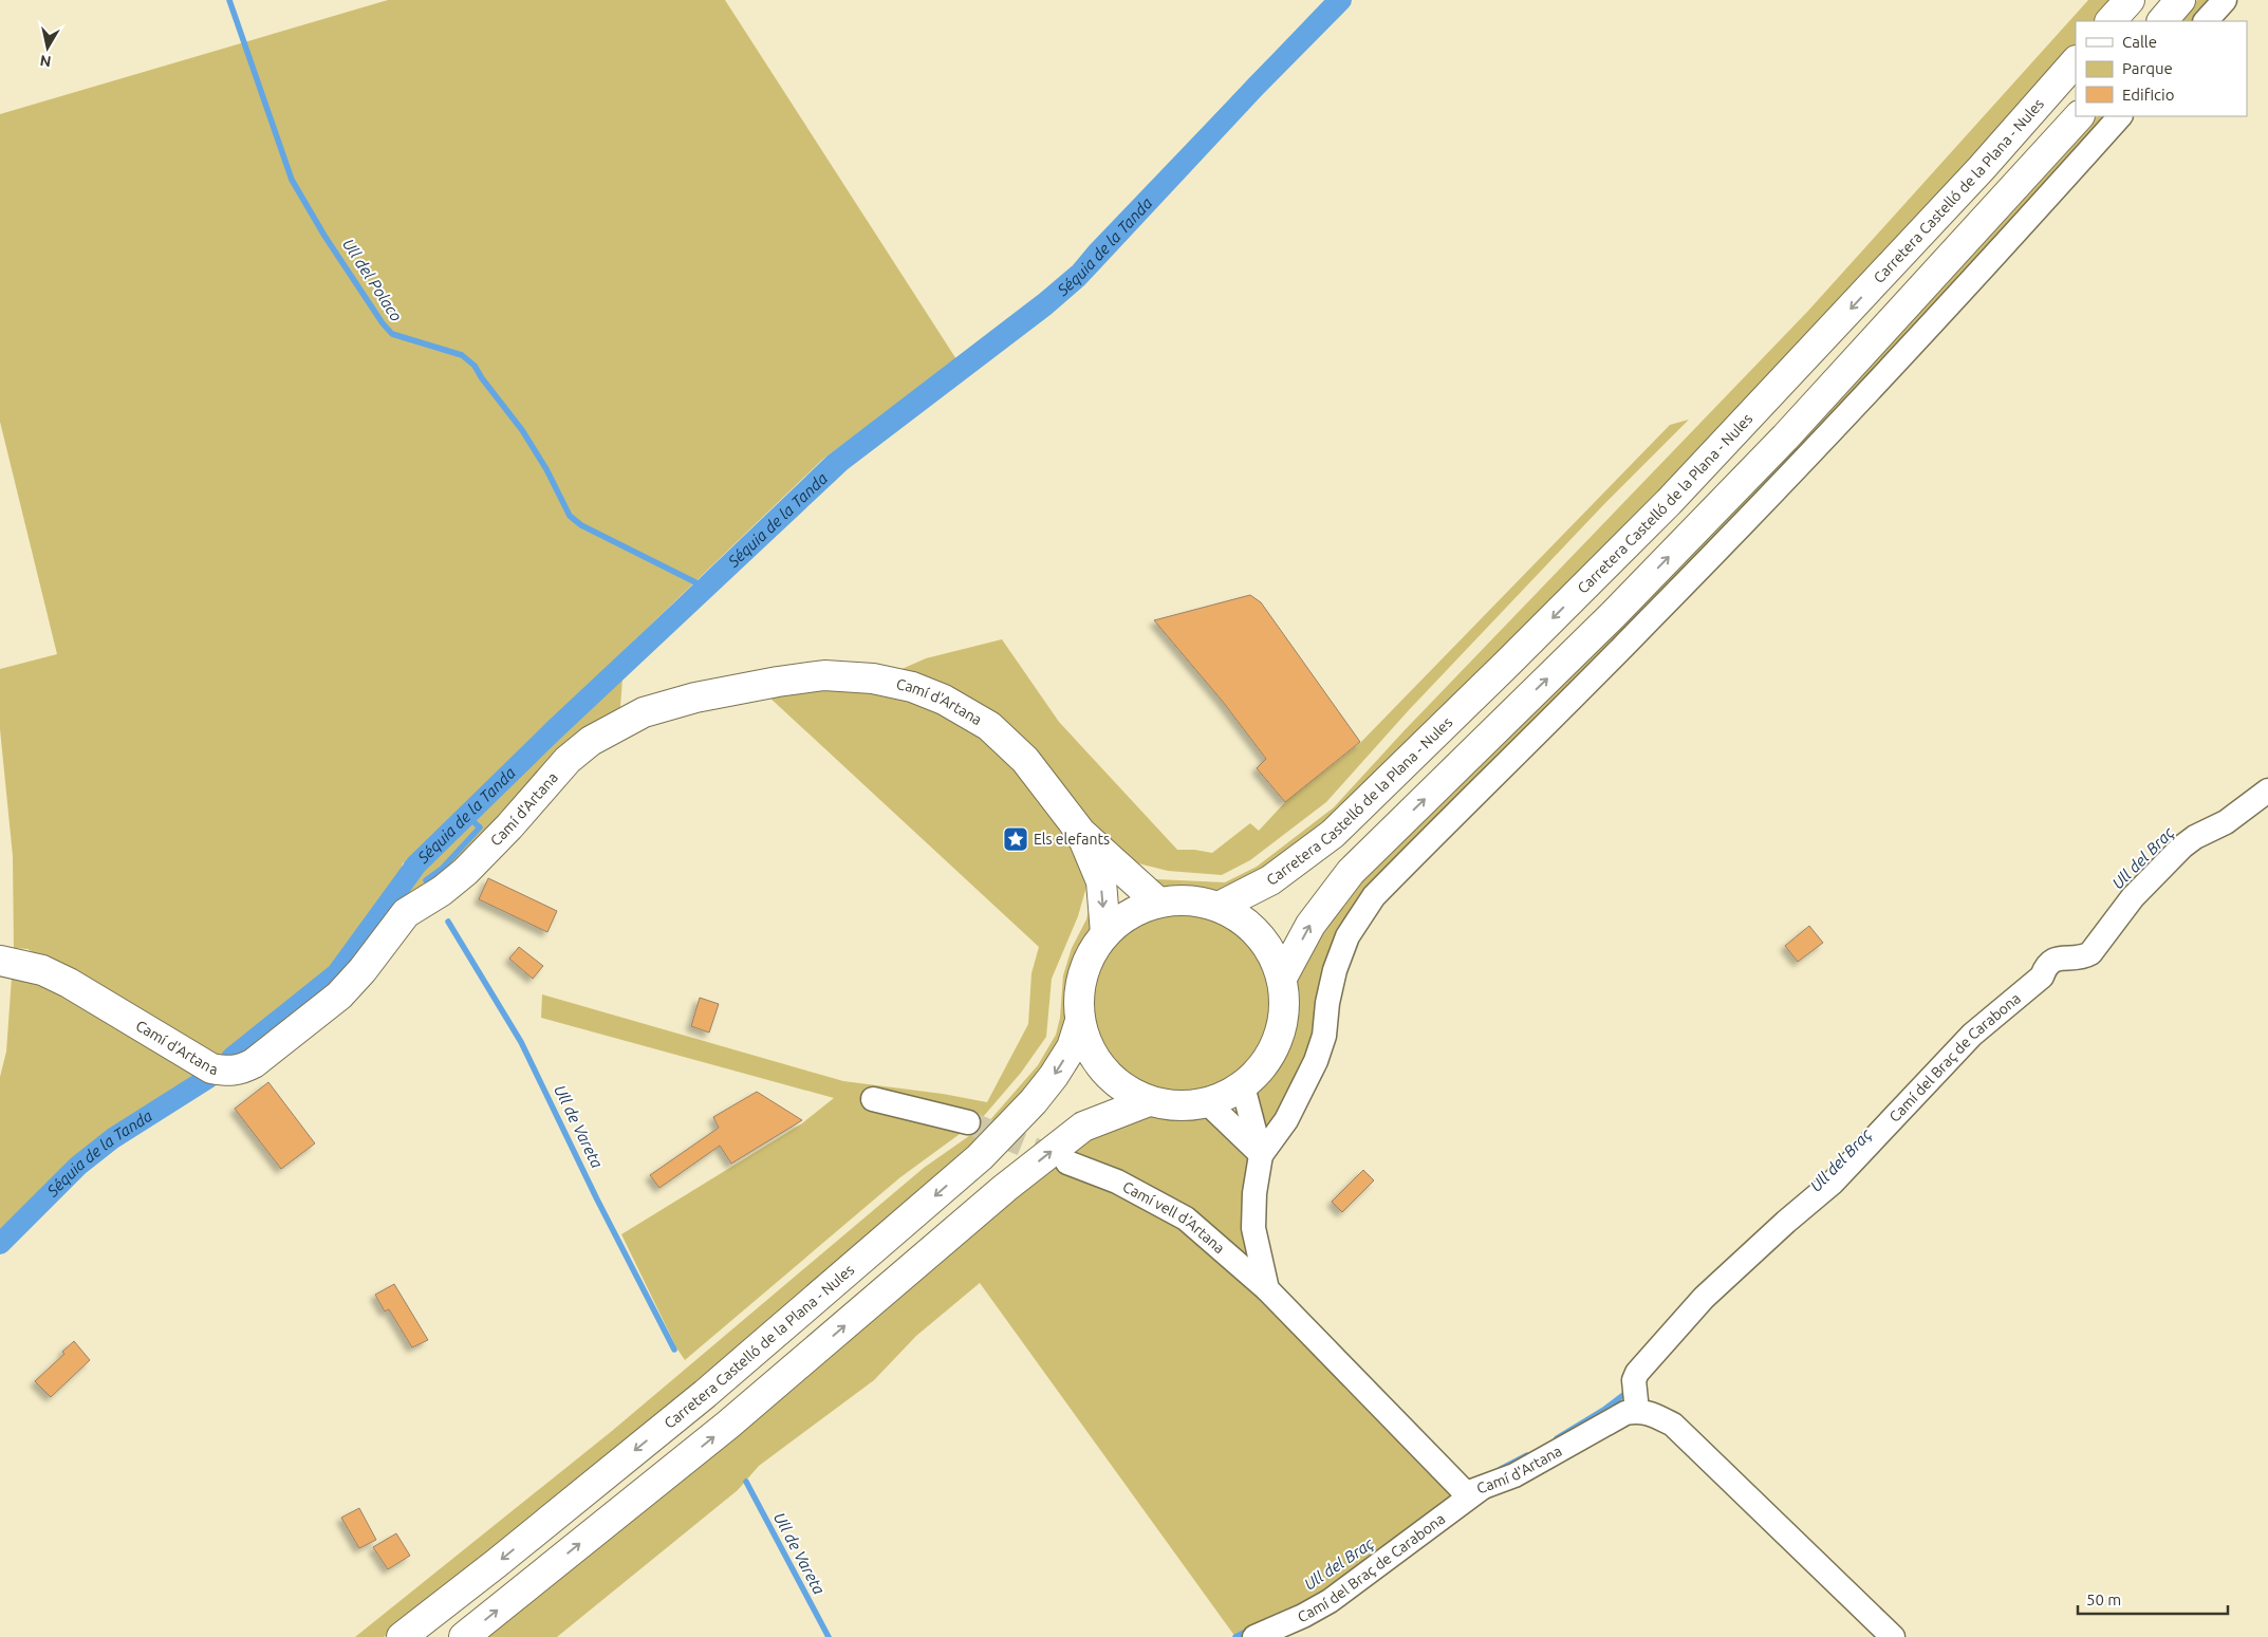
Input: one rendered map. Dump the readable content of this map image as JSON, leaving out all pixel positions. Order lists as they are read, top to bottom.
{
  "streets": {
    "main road": ["Carretera Castelló de la Plana - Nules", "Camí d'Artana"],
    "street": ["Camí del Braç de Carabona", "Camí vell d'Artana"]
  },
  "crossings": [
    ["Camí d'Artana", "Camí del Braç de Carabona"],
    ["Camí d'Artana", "Camí vell d'Artana"]
  ],
  "water": [
    "Séquia de la Tanda",
    "Ull del Polaco",
    "Ull del Braç",
    "Ull de Vareta"
  ],
  "places": {
    "place": ["Els elefants"]
  },
  "legend": ["Calle", "Parque", "Edificio"],
  "scale_bar": "50 m",
  "north": "bottom"
}
